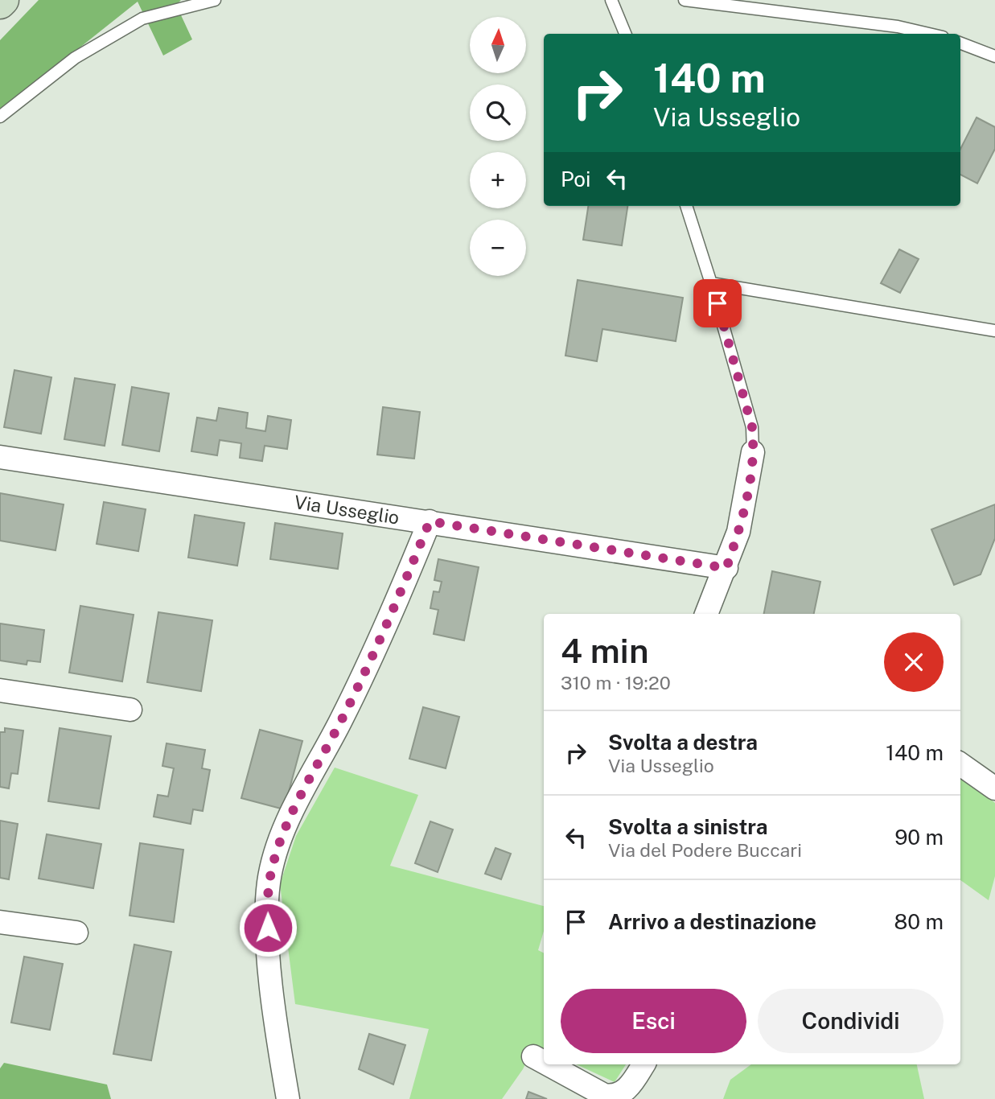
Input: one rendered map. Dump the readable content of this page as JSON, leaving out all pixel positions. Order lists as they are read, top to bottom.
{
  "streets": {
    "street": ["Via Usseglio"]
  },
  "north": "top",
  "page": {
    "map_buttons": ["+", "−"],
    "turn": ["140 m", "Via Usseglio"],
    "then": "Poi",
    "heading": ["4 min", "310 m · 19:20"],
    "list": [
      {
        "name": "Svolta a destra",
        "note": "Via Usseglio",
        "value": "140 m"
      },
      {
        "name": "Svolta a sinistra",
        "note": "Via del Podere Buccari",
        "value": "90 m"
      },
      {
        "name": "Arrivo a destinazione",
        "value": "80 m"
      }
    ],
    "buttons": ["Esci", "Condividi"]
  }
}
